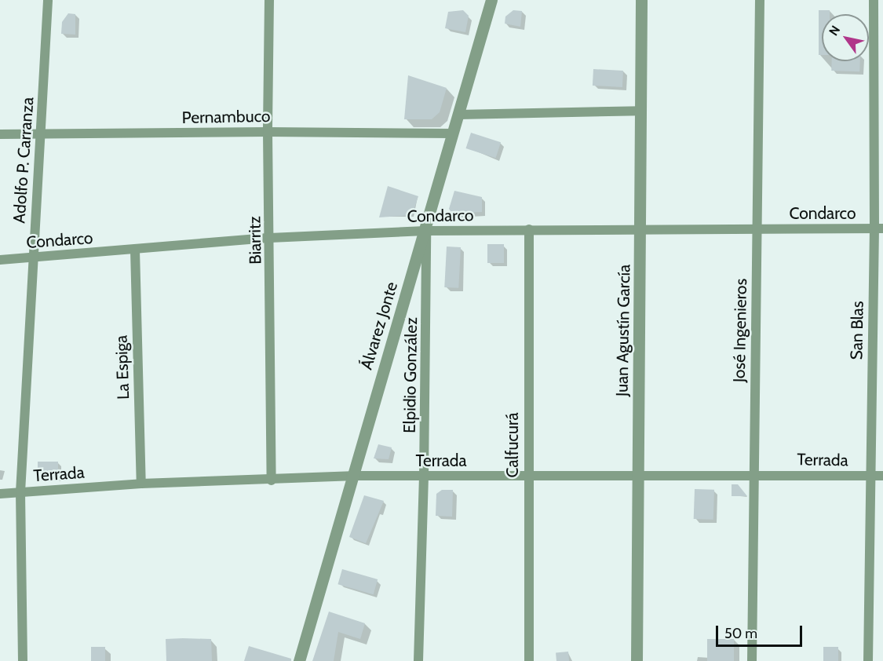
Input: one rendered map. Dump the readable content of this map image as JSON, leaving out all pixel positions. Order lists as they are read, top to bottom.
{
  "streets": {
    "street": [
      "Pernambuco",
      "Adolfo P. Carranza",
      "Condarco",
      "Biarritz",
      "Álvarez Jonte",
      "Juan Agustín García",
      "José Ingenieros",
      "San Blas",
      "La Espiga",
      "Elpidio González",
      "Calfucurá",
      "Terrada"
    ]
  },
  "crossings": [
    ["Pernambuco", "Adolfo P. Carranza"],
    ["Pernambuco", "Biarritz"],
    ["Pernambuco", "Álvarez Jonte"],
    ["Adolfo P. Carranza", "Condarco"],
    ["Adolfo P. Carranza", "Terrada"],
    ["Condarco", "Biarritz"],
    ["Condarco", "Álvarez Jonte"],
    ["Condarco", "Juan Agustín García"],
    ["Condarco", "José Ingenieros"],
    ["Condarco", "San Blas"],
    ["Condarco", "La Espiga"],
    ["Condarco", "Elpidio González"],
    ["Condarco", "Calfucurá"],
    ["Biarritz", "Terrada"],
    ["Álvarez Jonte", "Elpidio González"],
    ["Álvarez Jonte", "Terrada"],
    ["Juan Agustín García", "Terrada"],
    ["José Ingenieros", "Terrada"],
    ["San Blas", "Terrada"],
    ["La Espiga", "Terrada"],
    ["Elpidio González", "Terrada"],
    ["Calfucurá", "Terrada"]
  ],
  "scale_bar": "50 m",
  "north": "top left"
}
